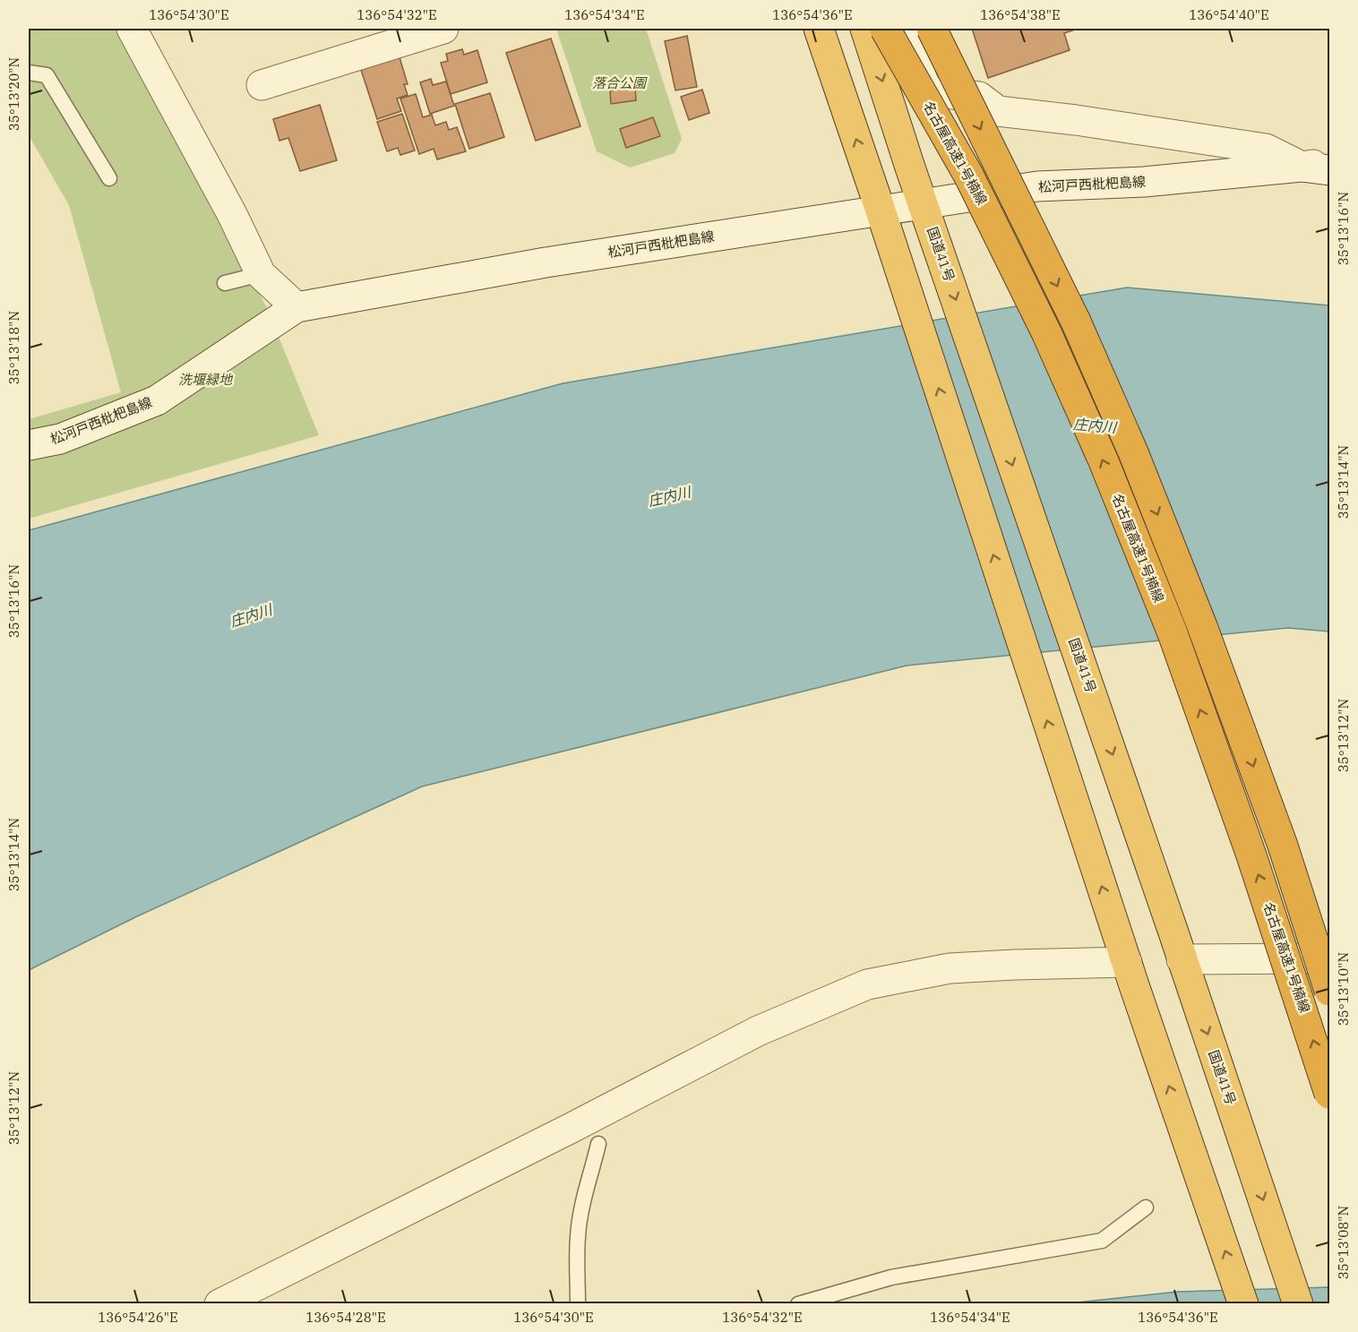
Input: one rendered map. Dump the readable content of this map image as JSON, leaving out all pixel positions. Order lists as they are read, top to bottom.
{
  "streets": {
    "highway": ["名古屋高速1号楠線", "国道41号"],
    "street": ["松河戸西枇杷島線"]
  },
  "crossings": [
    ["松河戸西枇杷島線", "国道41号"]
  ],
  "water": ["庄内川"],
  "parks": ["落合公園", "洗堰緑地"],
  "coordinates": [
    "136°54'30\"E",
    "136°54'32\"E",
    "136°54'34\"E",
    "136°54'36\"E",
    "136°54'38\"E",
    "136°54'40\"E",
    "35°13'20\"N",
    "35°13'16\"N",
    "35°13'18\"N",
    "35°13'14\"N",
    "35°13'12\"N",
    "35°13'10\"N",
    "35°13'08\"N",
    "136°54'26\"E",
    "136°54'28\"E"
  ]
}
